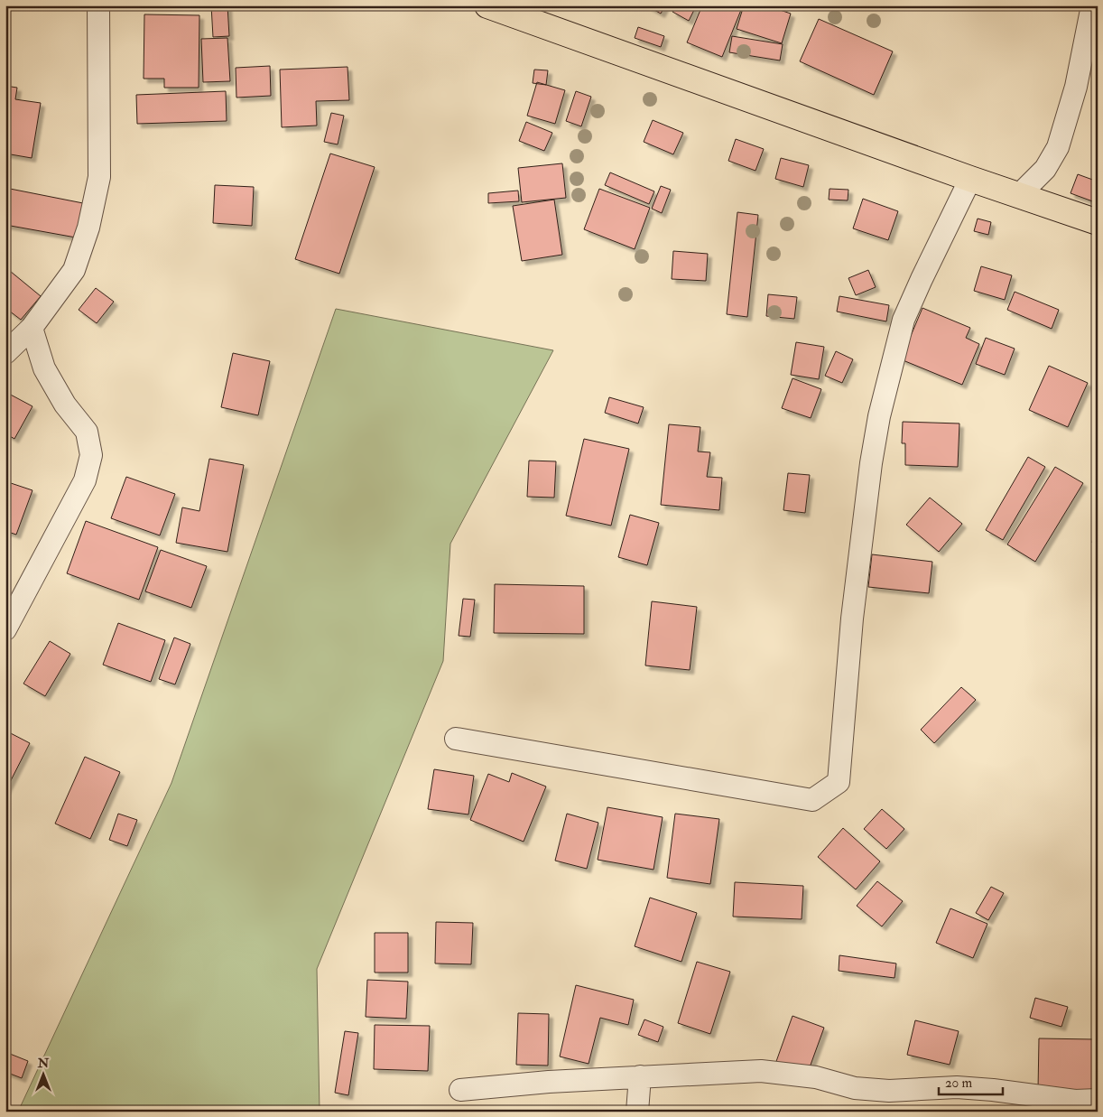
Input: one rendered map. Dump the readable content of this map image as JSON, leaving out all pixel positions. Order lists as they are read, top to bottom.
{
  "scale_bar": "20 m",
  "north": "top"
}
